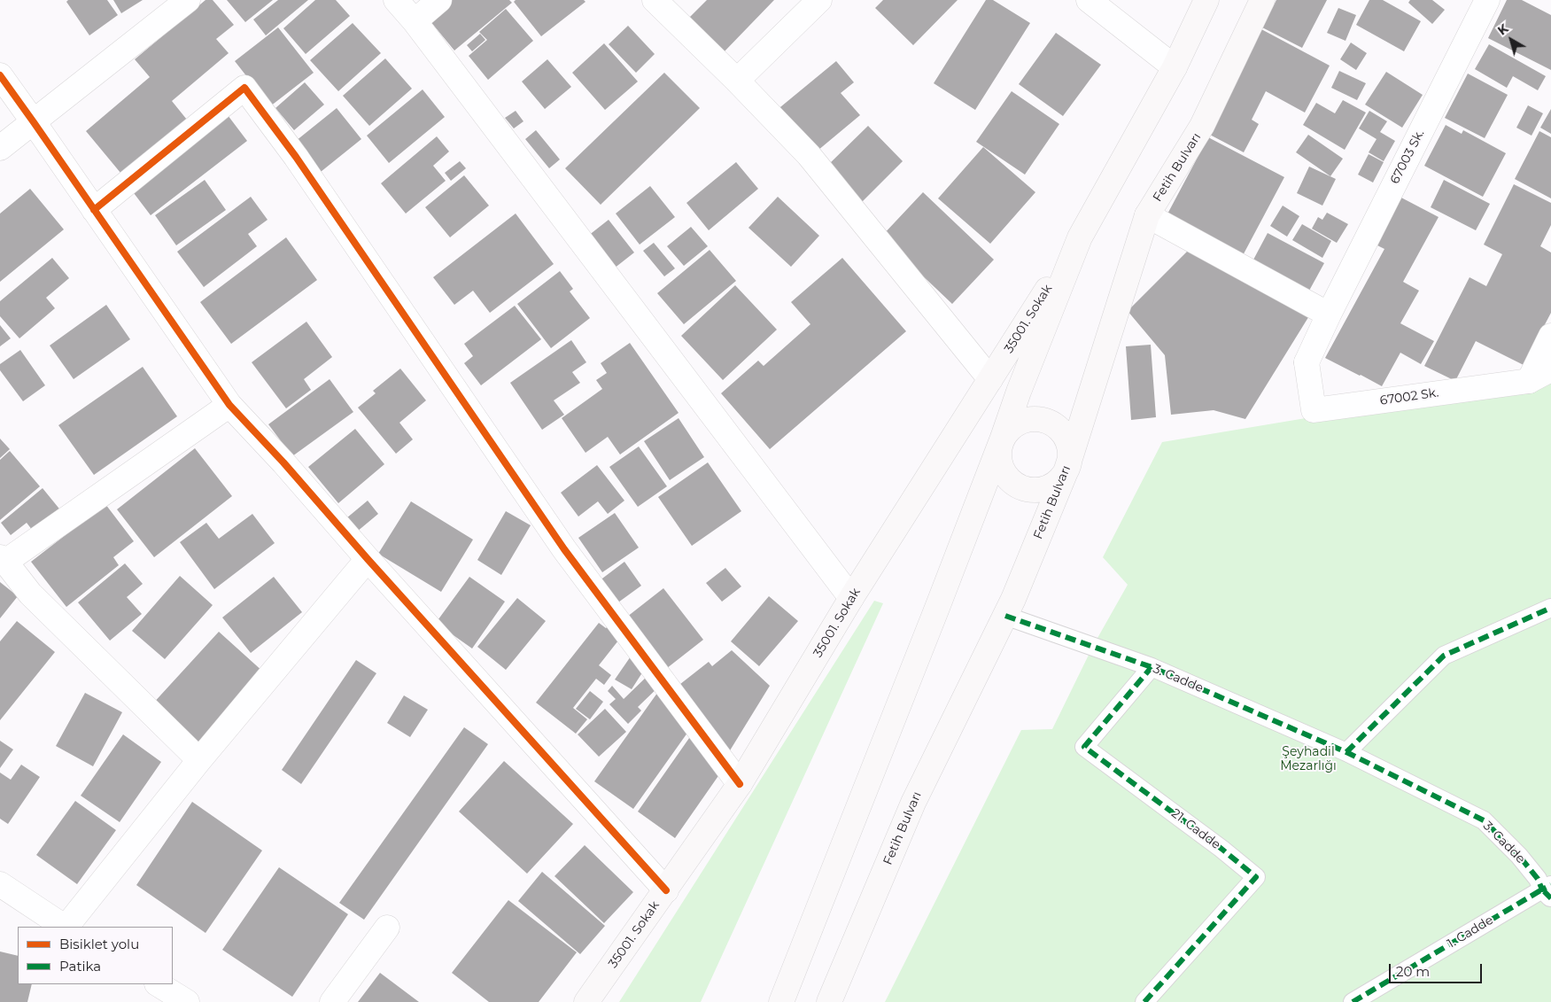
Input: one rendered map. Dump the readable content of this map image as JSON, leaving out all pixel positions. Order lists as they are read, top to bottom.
{
  "streets": {
    "main road": ["Fetih Bulvarı", "35001. Sokak"],
    "street": [
      "67003 Sk.",
      "67002 Sk.",
      "3. Cadde",
      "21. Cadde",
      "1. Cadde"
    ]
  },
  "crossings": [
    ["67003 Sk.", "67002 Sk."],
    ["Fetih Bulvarı", "3. Cadde"],
    ["3. Cadde", "21. Cadde"],
    ["3. Cadde", "1. Cadde"]
  ],
  "parks": ["Şeyhadil Mezarlığı"],
  "legend": ["Bisiklet yolu", "Patika"],
  "scale_bar": "20 m",
  "north": "top left"
}
